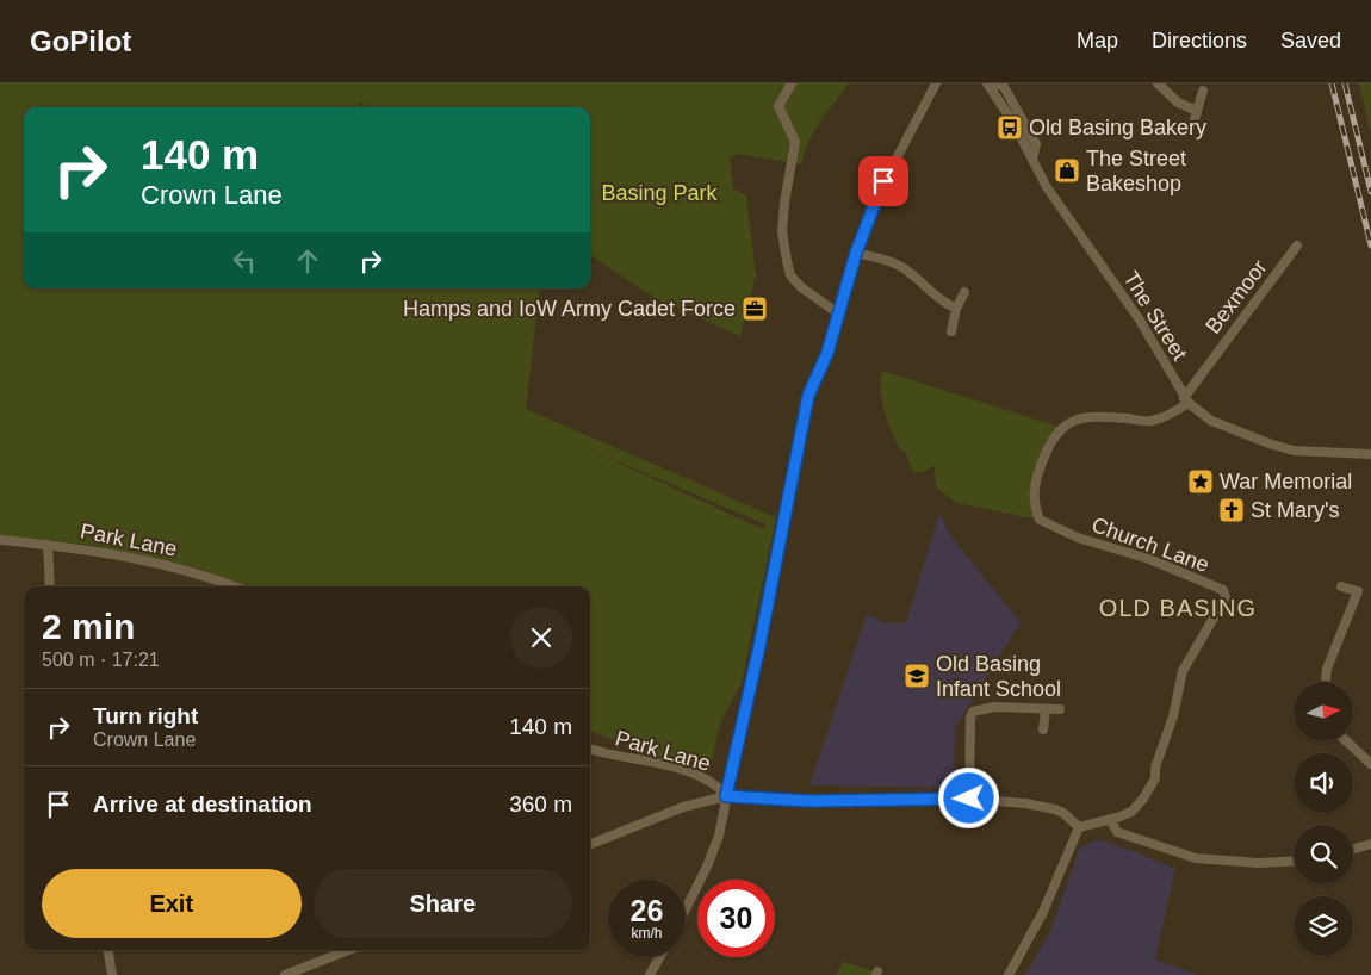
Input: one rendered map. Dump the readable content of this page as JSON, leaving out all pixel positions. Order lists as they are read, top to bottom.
{
  "streets": {
    "street": [
      "Bexmoor",
      "The Street",
      "Park Lane",
      "Church Lane"
    ]
  },
  "crossings": [
    ["Bexmoor", "The Street"],
    ["Bexmoor", "Church Lane"],
    ["The Street", "Church Lane"]
  ],
  "districts": ["OLD BASING"],
  "parks": ["Basing Park"],
  "places": {
    "bus stop": ["Old Basing Bakery"],
    "shop": ["The Street Bakeshop"],
    "office": ["Hamps and IoW Army Cadet Force"],
    "place": ["War Memorial"],
    "church": ["St Mary's"],
    "school or university": ["Old Basing Infant School"]
  },
  "north": "right",
  "page": {
    "header": "GoPilot",
    "nav": ["Map", "Directions", "Saved"],
    "turn": ["140 m", "Crown Lane"],
    "heading": ["2 min", "500 m · 17:21"],
    "list": [
      {
        "name": "Turn right",
        "note": "Crown Lane",
        "value": "140 m"
      },
      {
        "name": "Arrive at destination",
        "value": "360 m"
      }
    ],
    "buttons": ["Exit", "Share"],
    "speed": "26 km/h",
    "limit": "30"
  }
}
